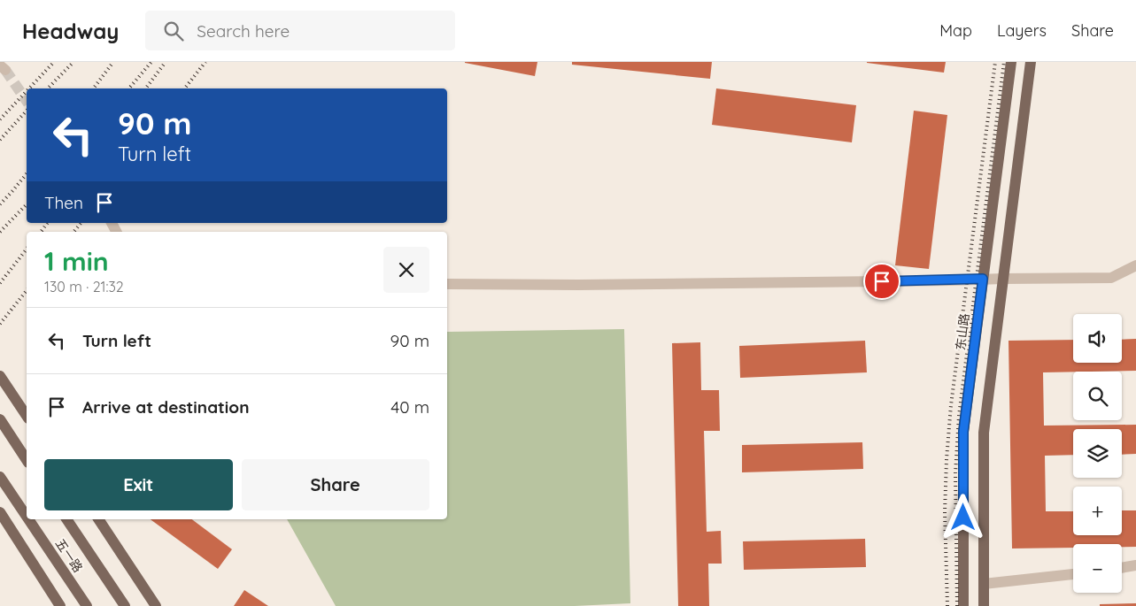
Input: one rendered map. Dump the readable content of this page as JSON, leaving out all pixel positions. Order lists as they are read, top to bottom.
{
  "streets": {
    "main road": ["东山路", "五一路"]
  },
  "page": {
    "header": "Headway",
    "search": "Search here",
    "nav": ["Map", "Layers", "Share"],
    "turn": ["90 m", "Turn left"],
    "then": "Then",
    "heading": ["1 min", "130 m · 21:32"],
    "list": [
      {
        "name": "Turn left",
        "value": "90 m"
      },
      {
        "name": "Arrive at destination",
        "value": "40 m"
      }
    ],
    "map_buttons": ["+", "−"],
    "buttons": ["Exit", "Share"]
  }
}
